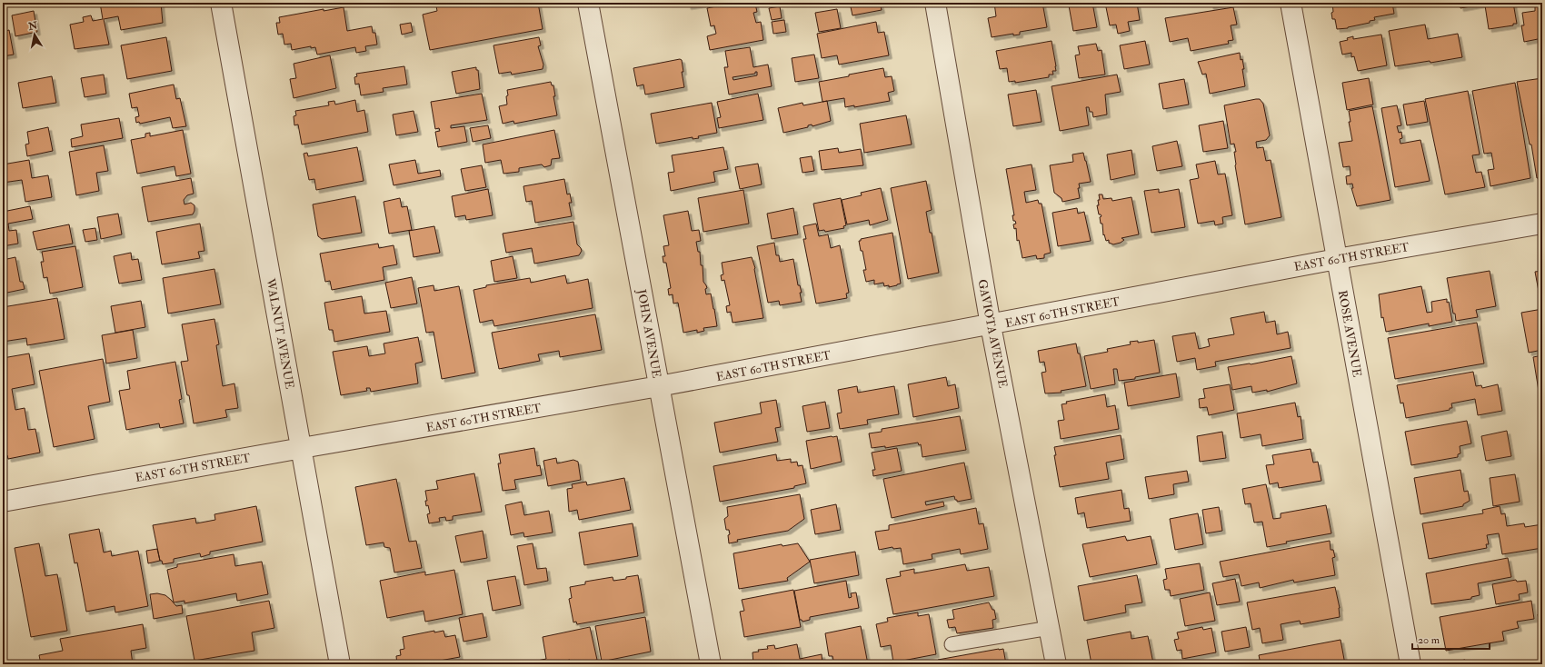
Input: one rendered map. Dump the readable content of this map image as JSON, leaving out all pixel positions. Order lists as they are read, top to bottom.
{
  "streets": {
    "street": [
      "EAST 60TH STREET",
      "WALNUT AVENUE",
      "JOHN AVENUE",
      "GAVIOTA AVENUE",
      "ROSE AVENUE"
    ]
  },
  "crossings": [
    ["EAST 60TH STREET", "WALNUT AVENUE"],
    ["EAST 60TH STREET", "JOHN AVENUE"],
    ["EAST 60TH STREET", "GAVIOTA AVENUE"],
    ["EAST 60TH STREET", "ROSE AVENUE"]
  ],
  "scale_bar": "20 m",
  "north": "top"
}
